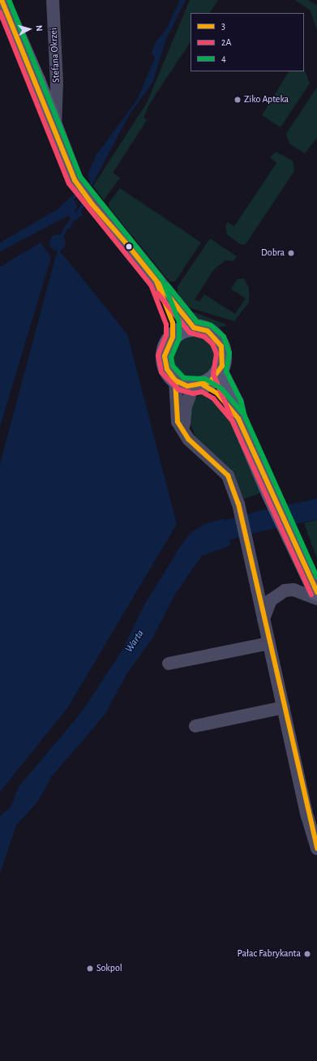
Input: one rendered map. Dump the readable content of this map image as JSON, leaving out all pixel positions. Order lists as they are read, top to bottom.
{
  "streets": {
    "street": ["Stefana Okrzei"]
  },
  "water": ["Warta"],
  "places": [
    "Ziko Apteka",
    "Dobra",
    "Pałac Fabrykanta",
    "Sokpol"
  ],
  "lines": ["transit line 3", "transit line 4", "transit line 2A"],
  "legend": ["3", "2A", "4"],
  "north": "right"
}
